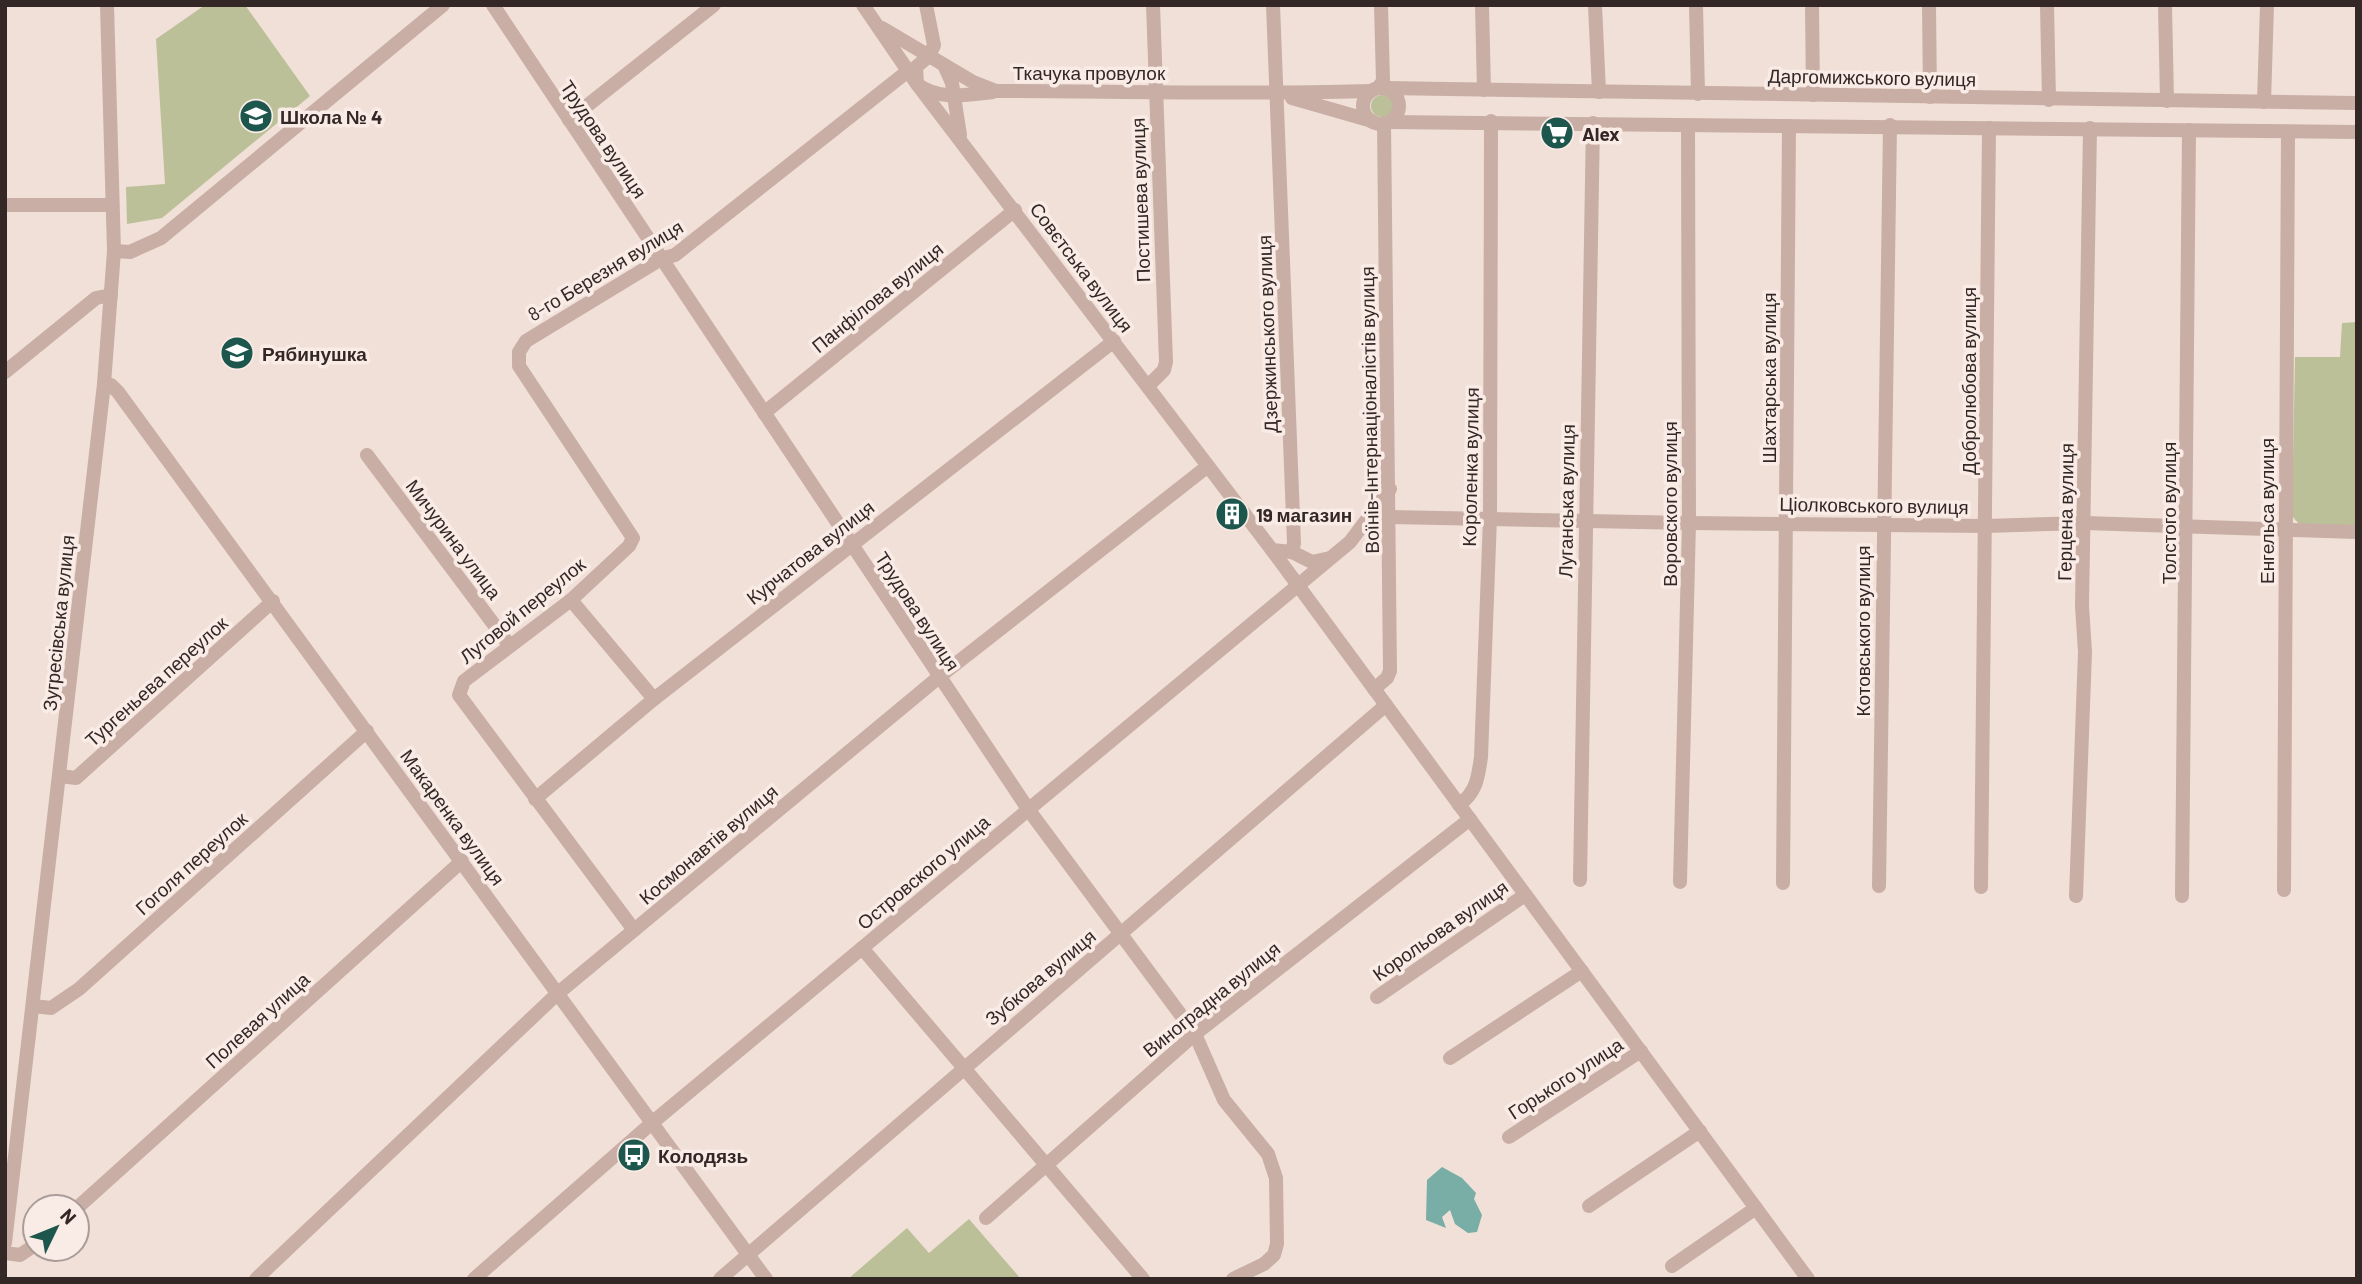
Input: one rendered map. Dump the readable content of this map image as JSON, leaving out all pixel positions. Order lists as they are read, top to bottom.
{
  "streets": {
    "street": [
      "Ткачука провулок",
      "Даргомижського вулиця",
      "Трудова вулиця",
      "Постишева вулиця",
      "Совєтська вулиця",
      "8-го Березня вулиця",
      "Панфілова вулиця",
      "Дзержинського вулиця",
      "Шахтарська вулиця",
      "Добролюбова вулиця",
      "Воїнів-Інтернаціоналістів вулиця",
      "Короленка вулиця",
      "Луганська вулиця",
      "Воровского вулиця",
      "Ціолковського вулиця",
      "Енгельса вулиця",
      "Герцена вулиця",
      "Толстого вулиця",
      "Мичурина улица",
      "Курчатова вулиця",
      "Луговой переулок",
      "Зугресівська вулиця",
      "Котовського вулиця",
      "Тургеньева переулок",
      "Макаренка вулиця",
      "Космонавтів вулиця",
      "Гоголя переулок",
      "Островского улица",
      "Корольова вулиця",
      "Зубкова вулиця",
      "Виноградна вулиця",
      "Полевая улица",
      "Горького улица"
    ]
  },
  "crossings": [
    ["Ткачука провулок", "Даргомижського вулиця"],
    ["Ткачука провулок", "Постишева вулиця"],
    ["Ткачука провулок", "Совєтська вулиця"],
    ["Ткачука провулок", "Дзержинського вулиця"],
    ["Даргомижського вулиця", "Дзержинського вулиця"],
    ["Даргомижського вулиця", "Воїнів-Інтернаціоналістів вулиця"],
    ["Трудова вулиця", "8-го Березня вулиця"],
    ["Трудова вулиця", "Панфілова вулиця"],
    ["Трудова вулиця", "Курчатова вулиця"],
    ["Трудова вулиця", "Космонавтів вулиця"],
    ["Трудова вулиця", "Островского улица"],
    ["Трудова вулиця", "Зубкова вулиця"],
    ["Трудова вулиця", "Виноградна вулиця"],
    ["Постишева вулиця", "Совєтська вулиця"],
    ["Совєтська вулиця", "8-го Березня вулиця"],
    ["Совєтська вулиця", "Панфілова вулиця"],
    ["Совєтська вулиця", "Воїнів-Інтернаціоналістів вулиця"],
    ["Совєтська вулиця", "Короленка вулиця"],
    ["Совєтська вулиця", "Курчатова вулиця"],
    ["Совєтська вулиця", "Космонавтів вулиця"],
    ["Совєтська вулиця", "Островского улица"],
    ["Совєтська вулиця", "Корольова вулиця"],
    ["Совєтська вулиця", "Зубкова вулиця"],
    ["Совєтська вулиця", "Виноградна вулиця"],
    ["Совєтська вулиця", "Горького улица"],
    ["8-го Березня вулиця", "Луговой переулок"],
    ["Шахтарська вулиця", "Ціолковського вулиця"],
    ["Добролюбова вулиця", "Ціолковського вулиця"],
    ["Воїнів-Інтернаціоналістів вулиця", "Ціолковського вулиця"],
    ["Воїнів-Інтернаціоналістів вулиця", "Островского улица"],
    ["Короленка вулиця", "Ціолковського вулиця"],
    ["Луганська вулиця", "Ціолковського вулиця"],
    ["Воровского вулиця", "Ціолковського вулиця"],
    ["Ціолковського вулиця", "Енгельса вулиця"],
    ["Ціолковського вулиця", "Герцена вулиця"],
    ["Ціолковського вулиця", "Толстого вулиця"],
    ["Ціолковського вулиця", "Котовського вулиця"],
    ["Мичурина улица", "Луговой переулок"],
    ["Курчатова вулиця", "Луговой переулок"],
    ["Луговой переулок", "Космонавтів вулиця"],
    ["Зугресівська вулиця", "Тургеньева переулок"],
    ["Зугресівська вулиця", "Макаренка вулиця"],
    ["Зугресівська вулиця", "Гоголя переулок"],
    ["Тургеньева переулок", "Макаренка вулиця"],
    ["Макаренка вулиця", "Космонавтів вулиця"],
    ["Макаренка вулиця", "Гоголя переулок"],
    ["Макаренка вулиця", "Островского улица"],
    ["Макаренка вулиця", "Зубкова вулиця"],
    ["Макаренка вулиця", "Полевая улица"]
  ],
  "places": {
    "school or university": ["Школа № 4", "Рябинушка"],
    "supermarket": ["Alex"],
    "building": ["19 магазин"],
    "bus stop": ["Колодязь"]
  },
  "north": "top right"
}
